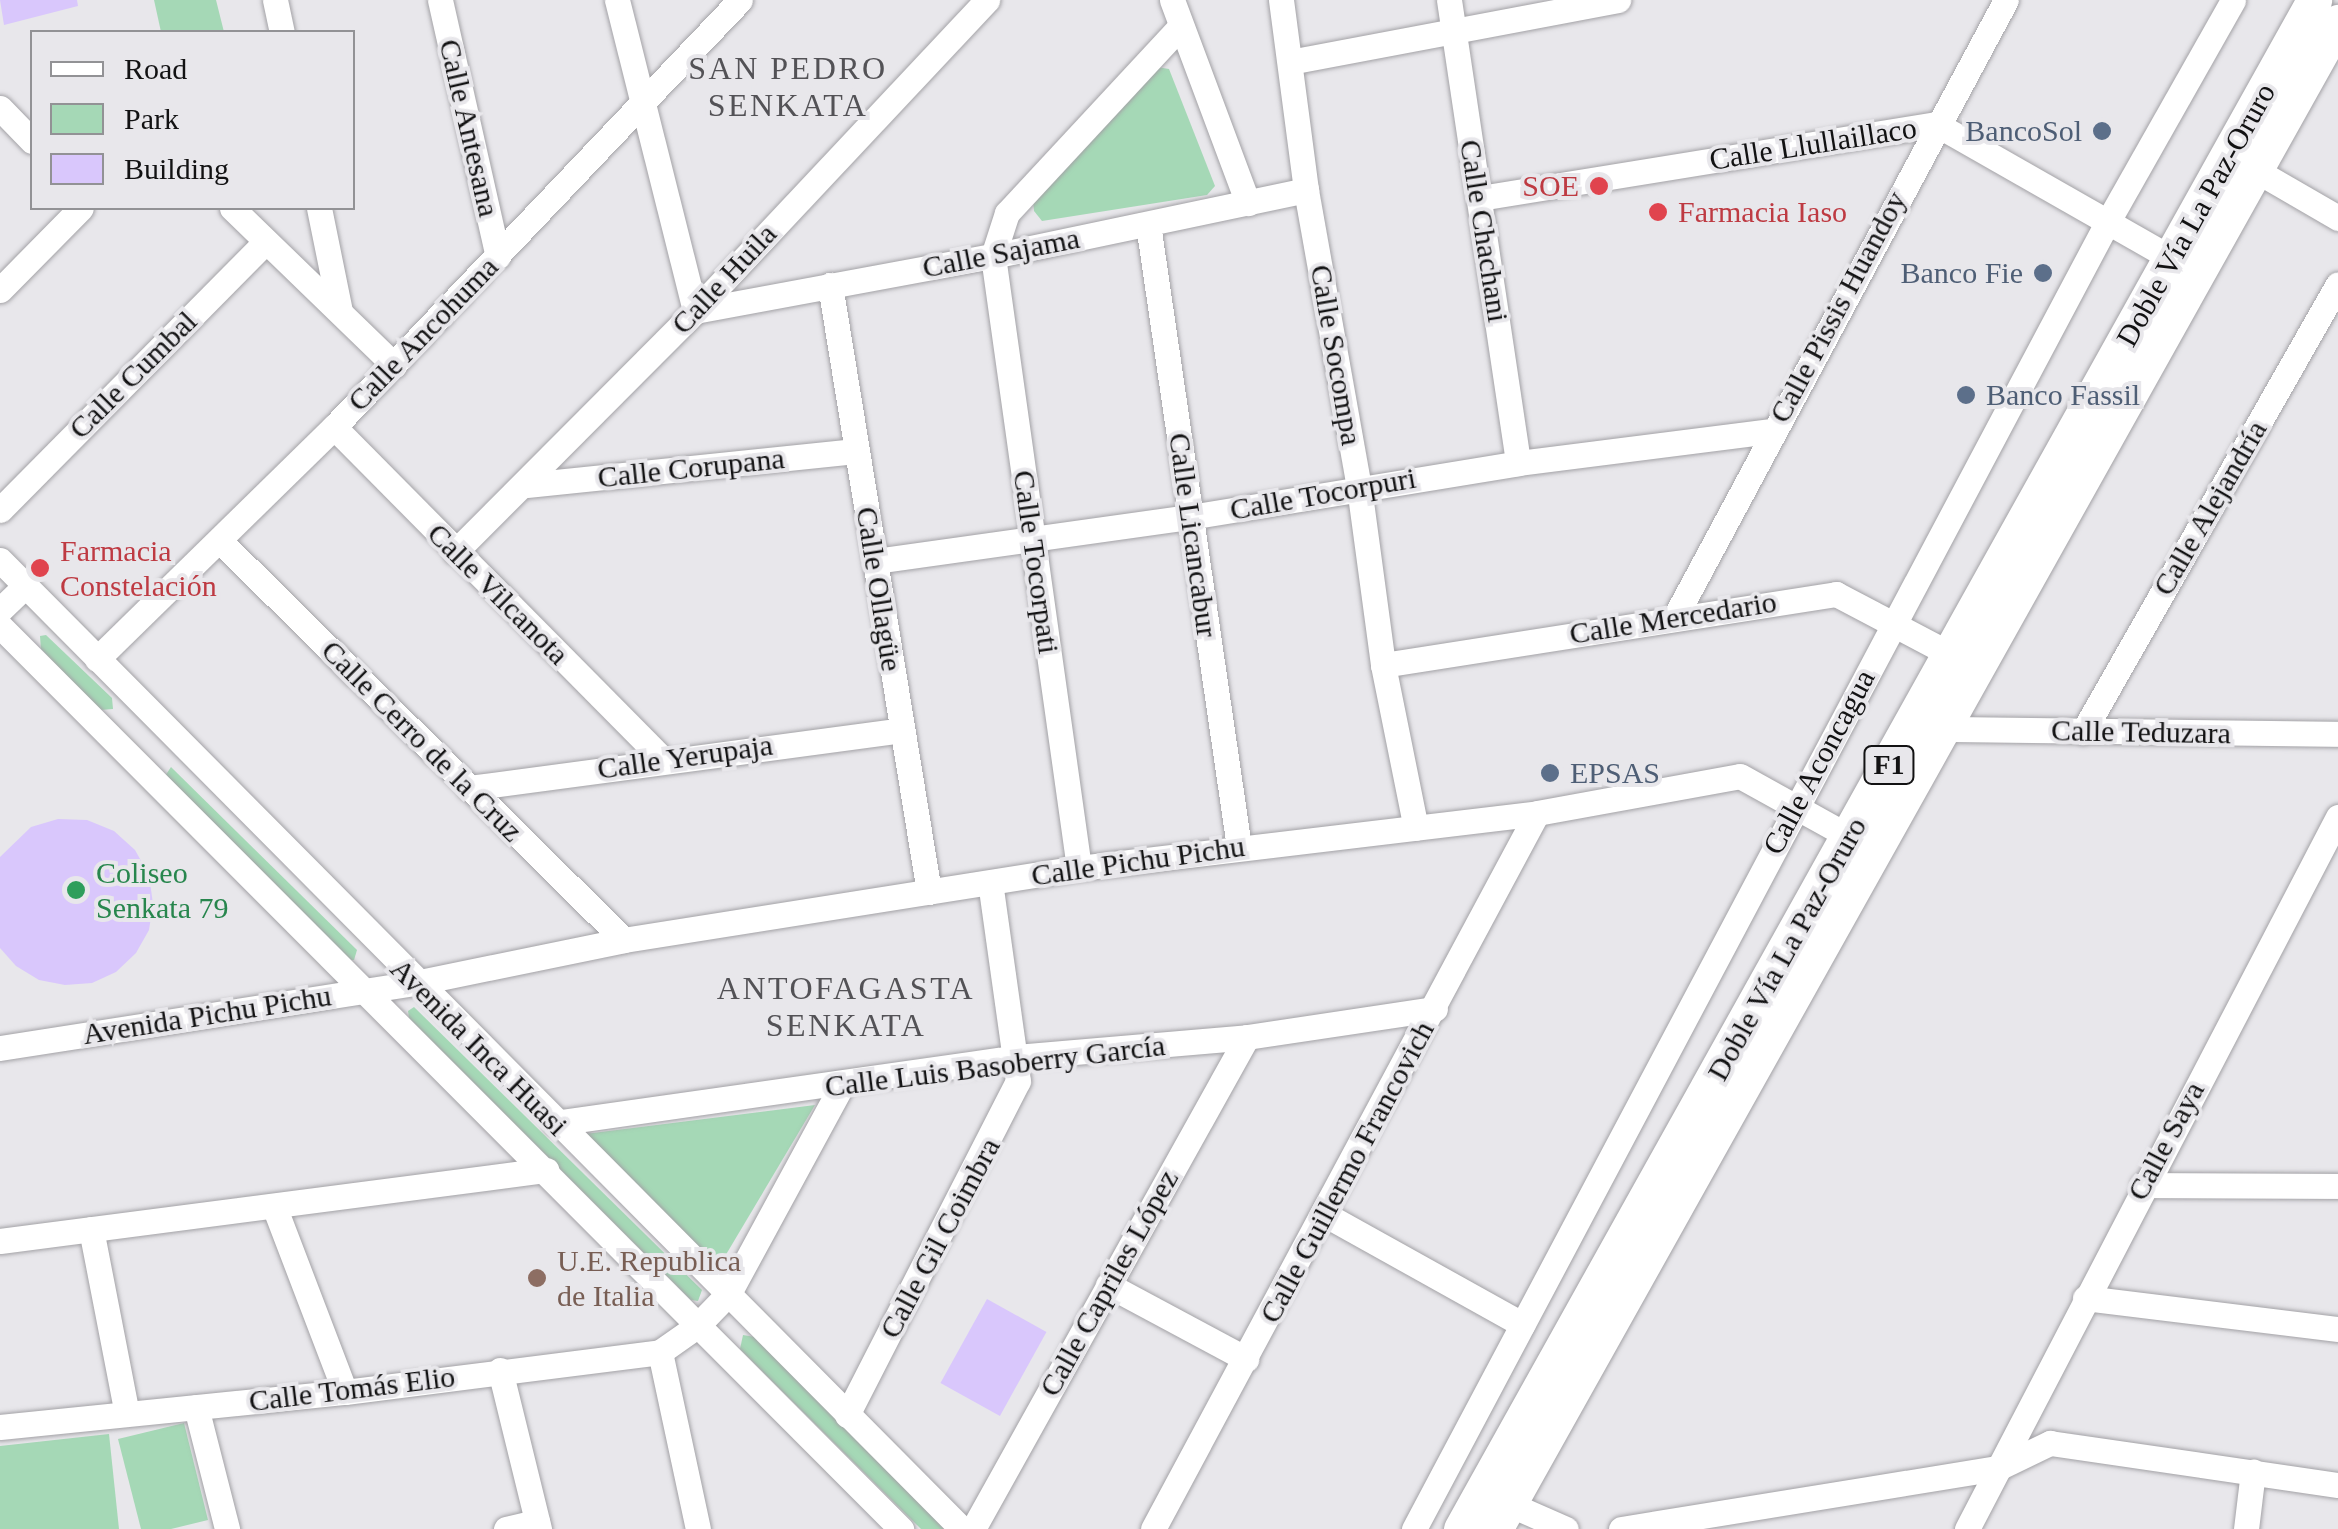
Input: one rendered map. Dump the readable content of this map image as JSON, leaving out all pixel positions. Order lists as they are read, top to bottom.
{
  "streets": {
    "highway": ["Doble Vía La Paz-Oruro", "F1"],
    "street": [
      "Calle Antesana",
      "Calle Llullaillaco",
      "Calle Chachani",
      "Calle Sajama",
      "Calle Huila",
      "Calle Pissis Huandoy",
      "Calle Ancohuma",
      "Calle Socompa",
      "Calle Cumbal",
      "Calle Corupana",
      "Calle Tocorpuri",
      "Calle Alejandría",
      "Calle Licancabur",
      "Calle Tocorpati",
      "Calle Ollagüe",
      "Calle Vilcanota",
      "Calle Mercedario",
      "Calle Teduzara",
      "Calle Cerro de la Cruz",
      "Calle Yerupaja",
      "Calle Aconcagua",
      "Calle Pichu Pichu",
      "Avenida Pichu Pichu",
      "Avenida Inca Huasi",
      "Calle Luis Basoberry García",
      "Calle Saya",
      "Calle Guillermo Francovich",
      "Calle Gil Coimbra",
      "Calle Capriles López",
      "Calle Tomás Elio"
    ]
  },
  "crossings": [
    ["Calle Antesana", "Calle Ancohuma"],
    ["Calle Llullaillaco", "Doble Vía La Paz-Oruro"],
    ["Calle Llullaillaco", "Calle Chachani"],
    ["Calle Llullaillaco", "Calle Pissis Huandoy"],
    ["Calle Llullaillaco", "Calle Aconcagua"],
    ["Doble Vía La Paz-Oruro", "Calle Mercedario"],
    ["Doble Vía La Paz-Oruro", "Calle Teduzara"],
    ["Doble Vía La Paz-Oruro", "Calle Pichu Pichu"],
    ["Calle Chachani", "Calle Tocorpuri"],
    ["Calle Sajama", "Calle Huila"],
    ["Calle Sajama", "Calle Socompa"],
    ["Calle Sajama", "Calle Licancabur"],
    ["Calle Sajama", "Calle Tocorpati"],
    ["Calle Sajama", "Calle Ollagüe"],
    ["Calle Huila", "Calle Corupana"],
    ["Calle Huila", "Calle Vilcanota"],
    ["Calle Pissis Huandoy", "Calle Tocorpuri"],
    ["Calle Pissis Huandoy", "Calle Mercedario"],
    ["Calle Ancohuma", "Calle Vilcanota"],
    ["Calle Ancohuma", "Calle Cerro de la Cruz"],
    ["Calle Ancohuma", "Avenida Inca Huasi"],
    ["Calle Socompa", "Calle Tocorpuri"],
    ["Calle Socompa", "Calle Mercedario"],
    ["Calle Socompa", "Calle Pichu Pichu"],
    ["Calle Corupana", "Calle Ollagüe"],
    ["Calle Tocorpuri", "Calle Licancabur"],
    ["Calle Tocorpuri", "Calle Tocorpati"],
    ["Calle Tocorpuri", "Calle Ollagüe"],
    ["Calle Alejandría", "Calle Teduzara"],
    ["Calle Licancabur", "Calle Pichu Pichu"],
    ["Calle Tocorpati", "Calle Pichu Pichu"],
    ["Calle Ollagüe", "Calle Yerupaja"],
    ["Calle Ollagüe", "Calle Pichu Pichu"],
    ["Calle Vilcanota", "Calle Yerupaja"],
    ["Calle Mercedario", "Calle Aconcagua"],
    ["Calle Cerro de la Cruz", "Calle Yerupaja"],
    ["Calle Cerro de la Cruz", "Calle Pichu Pichu"],
    ["Calle Aconcagua", "Calle Pichu Pichu"],
    ["Calle Pichu Pichu", "Avenida Pichu Pichu"],
    ["Calle Pichu Pichu", "Avenida Inca Huasi"],
    ["Calle Pichu Pichu", "Calle Guillermo Francovich"],
    ["Calle Pichu Pichu", "Calle Gil Coimbra"],
    ["Avenida Pichu Pichu", "Avenida Inca Huasi"],
    ["Avenida Inca Huasi", "Calle Luis Basoberry García"],
    ["Avenida Inca Huasi", "Calle Gil Coimbra"],
    ["Avenida Inca Huasi", "Calle Tomás Elio"],
    ["Calle Luis Basoberry García", "Calle Guillermo Francovich"],
    ["Calle Luis Basoberry García", "Calle Gil Coimbra"],
    ["Calle Luis Basoberry García", "Calle Capriles López"],
    ["Calle Luis Basoberry García", "Calle Tomás Elio"]
  ],
  "districts": ["SAN PEDRO SENKATA", "ANTOFAGASTA SENKATA"],
  "places": [
    "BancoSol",
    "SOE",
    "Farmacia Iaso",
    "Banco Fie",
    "Banco Fassil",
    "Farmacia Constelación",
    "EPSAS",
    "Coliseo Senkata 79",
    "U.E. Republica de Italia"
  ],
  "legend": ["Road", "Park", "Building"]
}
